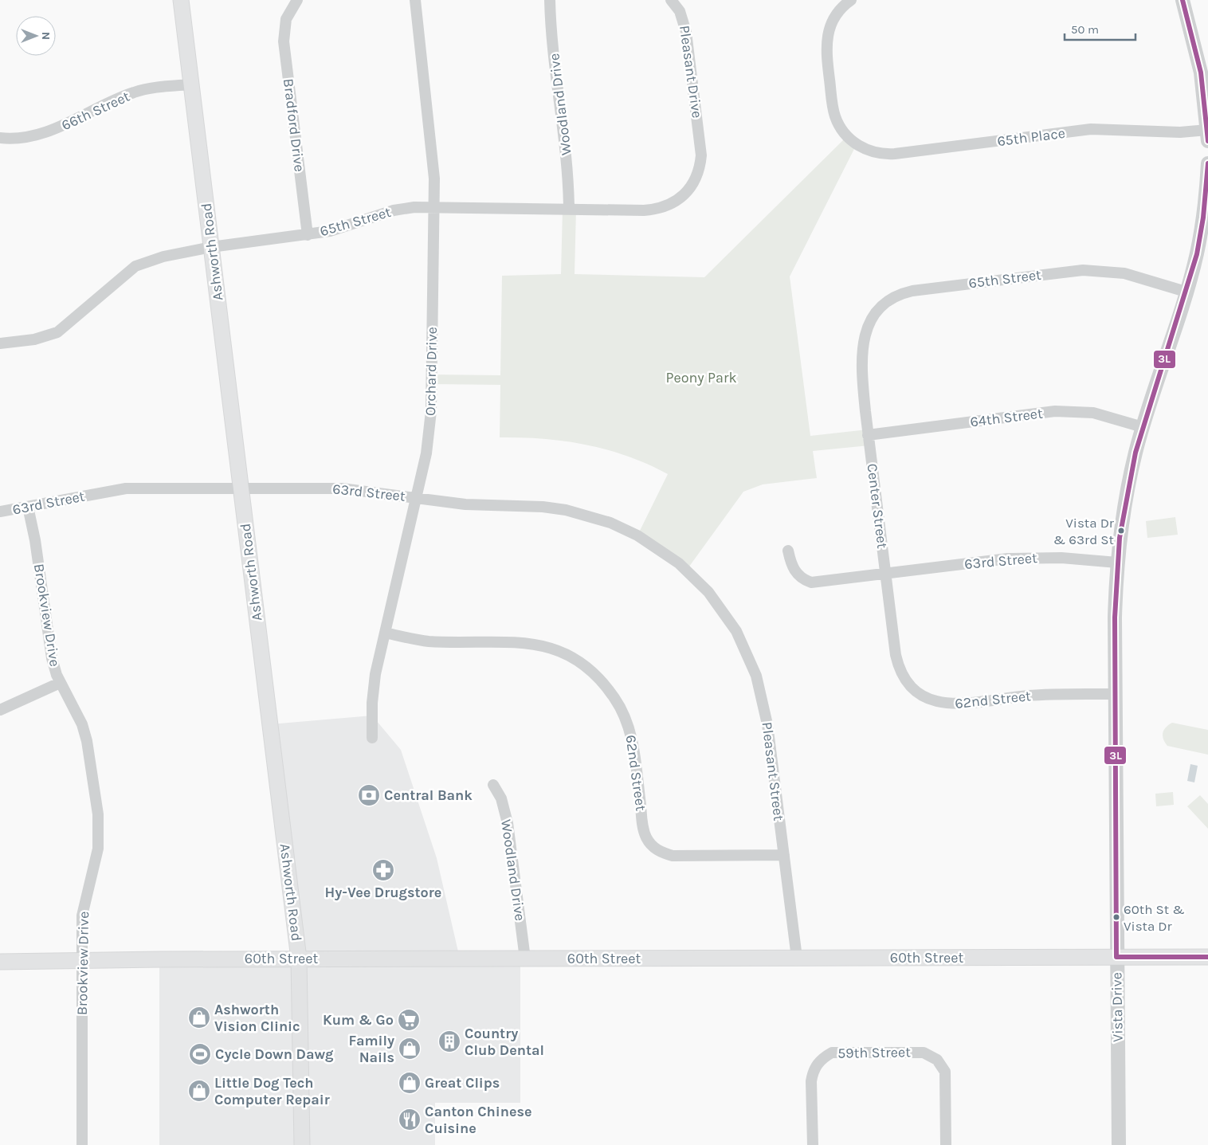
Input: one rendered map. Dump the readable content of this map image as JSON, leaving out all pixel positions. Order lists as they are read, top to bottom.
{
  "streets": {
    "main road": ["Ashworth Road", "60th Street"],
    "street": [
      "Pleasant Drive",
      "Woodland Drive",
      "66th Street",
      "Bradford Drive",
      "65th Place",
      "65th Street",
      "Orchard Drive",
      "64th Street",
      "63rd Street",
      "Center Street",
      "Brookview Drive",
      "62nd Street",
      "Pleasant Street",
      "Vista Drive",
      "59th Street"
    ]
  },
  "crossings": [
    ["Pleasant Drive", "65th Street"],
    ["Woodland Drive", "65th Street"],
    ["Woodland Drive", "60th Street"],
    ["66th Street", "Ashworth Road"],
    ["Bradford Drive", "65th Street"],
    ["65th Street", "Ashworth Road"],
    ["65th Street", "Orchard Drive"],
    ["65th Street", "Center Street"],
    ["65th Street", "Vista Drive"],
    ["Ashworth Road", "63rd Street"],
    ["Ashworth Road", "60th Street"],
    ["Orchard Drive", "63rd Street"],
    ["Orchard Drive", "62nd Street"],
    ["64th Street", "Center Street"],
    ["64th Street", "Vista Drive"],
    ["63rd Street", "Center Street"],
    ["63rd Street", "Brookview Drive"],
    ["63rd Street", "Pleasant Street"],
    ["63rd Street", "Vista Drive"],
    ["Center Street", "62nd Street"],
    ["Brookview Drive", "60th Street"],
    ["62nd Street", "Pleasant Street"],
    ["62nd Street", "Vista Drive"],
    ["Pleasant Street", "60th Street"],
    ["60th Street", "Vista Drive"]
  ],
  "parks": ["Peony Park"],
  "places": {
    "other": ["Vista Dr & 63rd St", "60th St & Vista Dr"],
    "bank": ["Central Bank"],
    "pharmacy": ["Hy-Vee Drugstore"],
    "shop": [
      "Ashworth Vision Clinic",
      "Family Nails",
      "Great Clips",
      "Little Dog Tech Computer Repair"
    ],
    "supermarket": ["Kum & Go"],
    "building": ["Country Club Dental"],
    "sports": ["Cycle Down Dawg"],
    "restaurant": ["Canton Chinese Cuisine"]
  },
  "lines": ["transit line 3L"],
  "scale_bar": "50 m",
  "north": "right"
}
